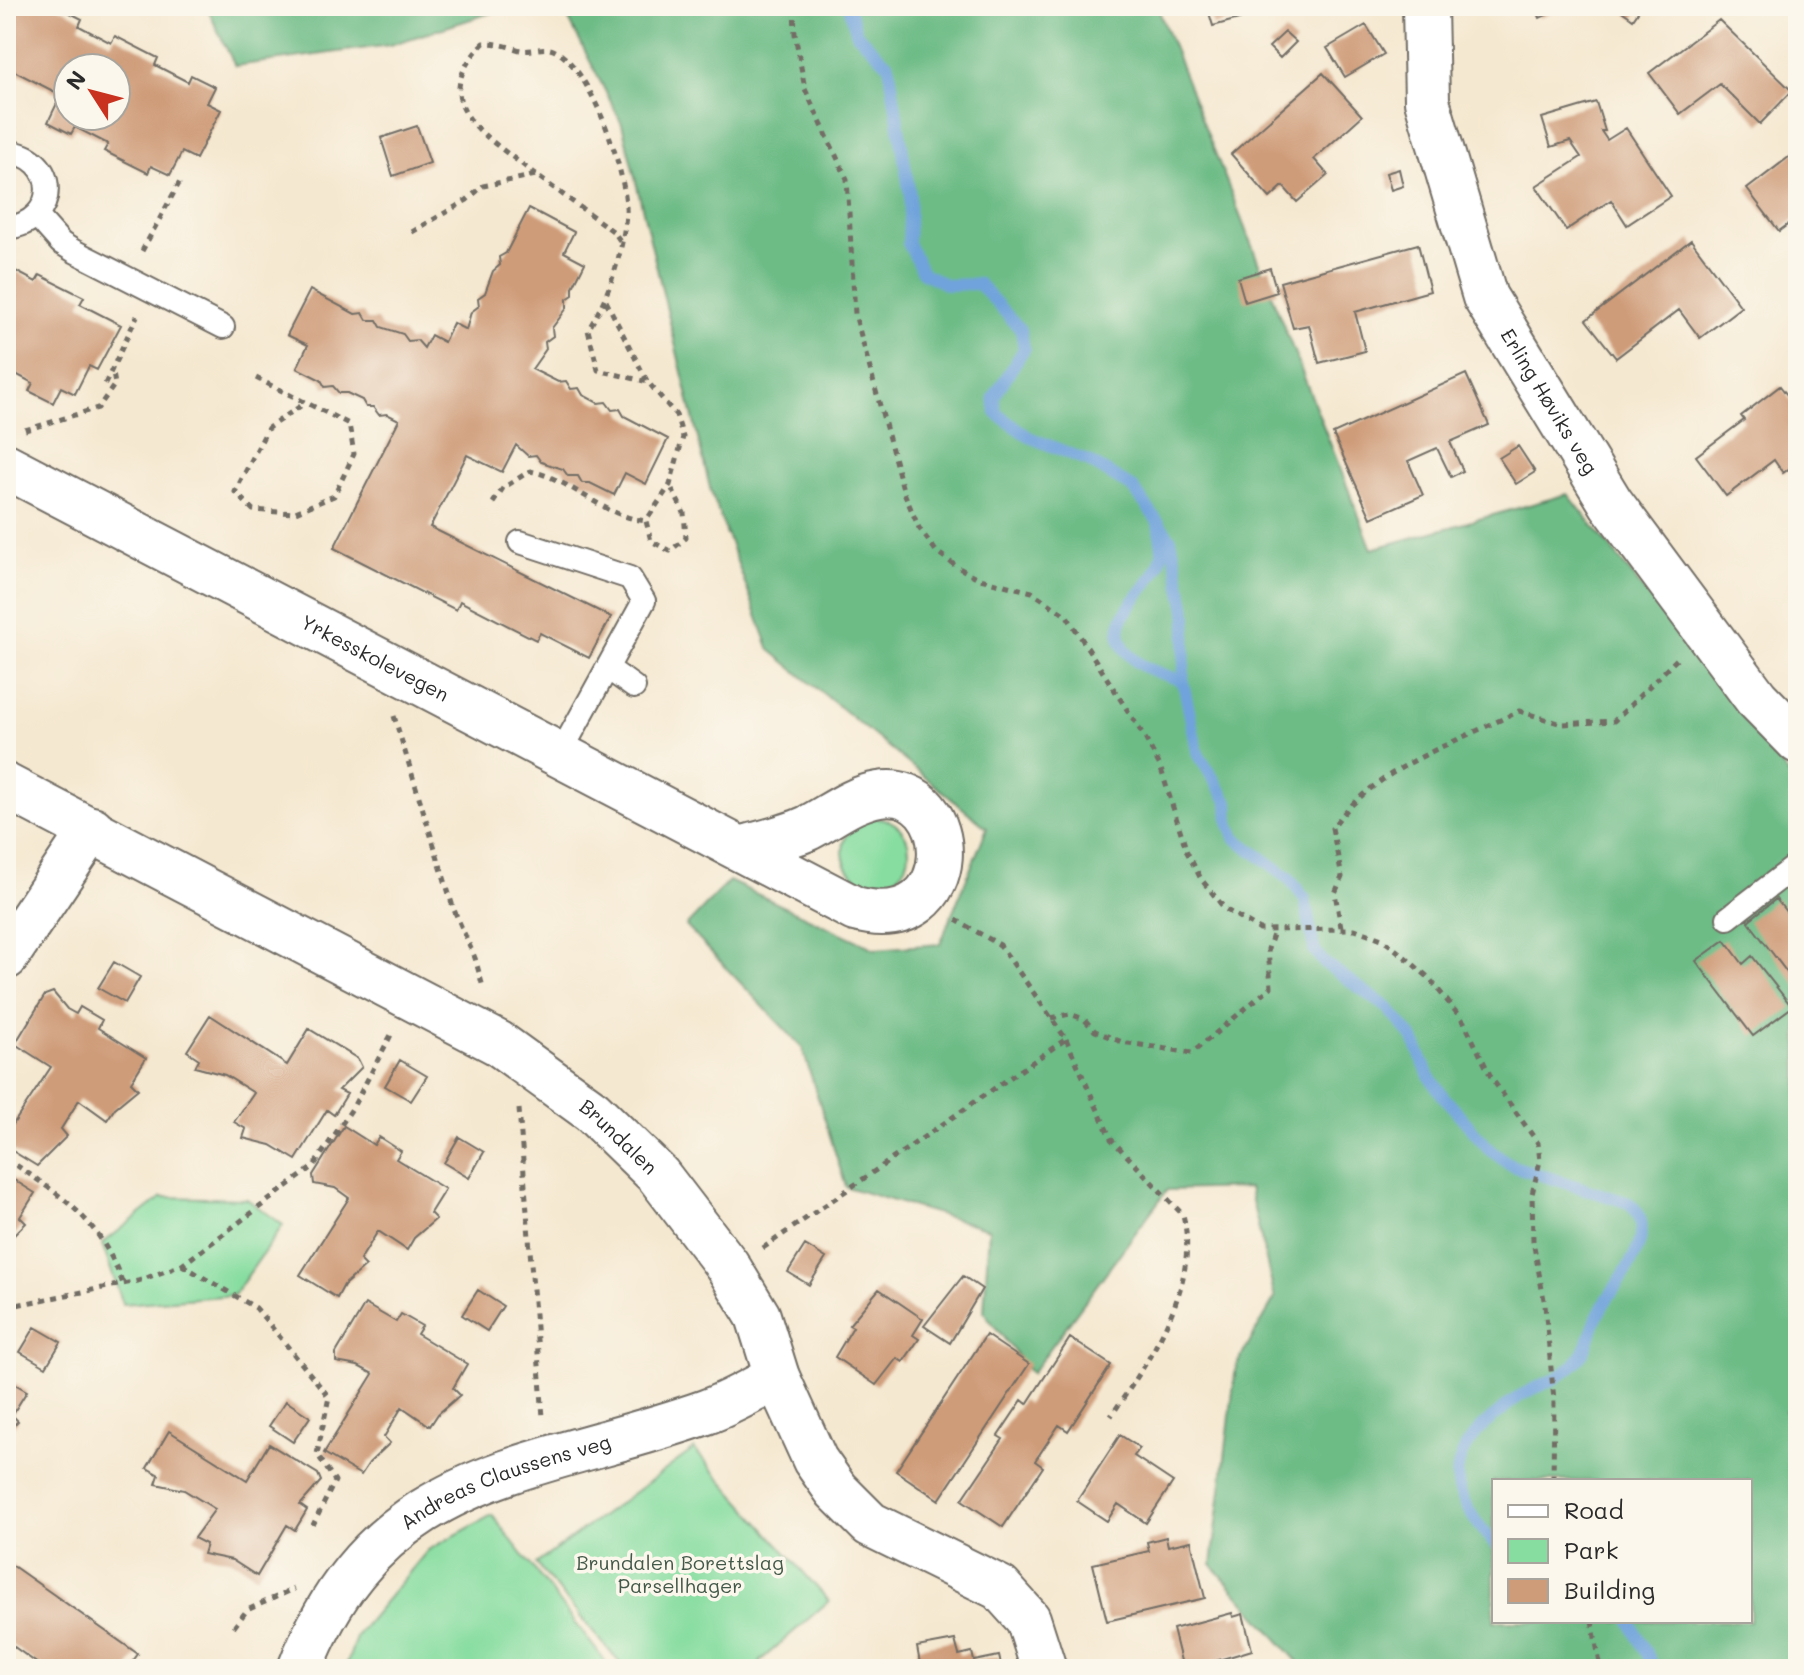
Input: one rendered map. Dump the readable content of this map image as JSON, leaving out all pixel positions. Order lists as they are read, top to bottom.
{
  "streets": {
    "street": [
      "Erling Høviks veg",
      "Yrkesskolevegen",
      "Brundalen",
      "Andreas Claussens veg"
    ]
  },
  "crossings": [
    ["Brundalen", "Andreas Claussens veg"]
  ],
  "parks": ["Brundalen Borettslag Parsellhager"],
  "legend": ["Road", "Park", "Building"],
  "north": "top left"
}
